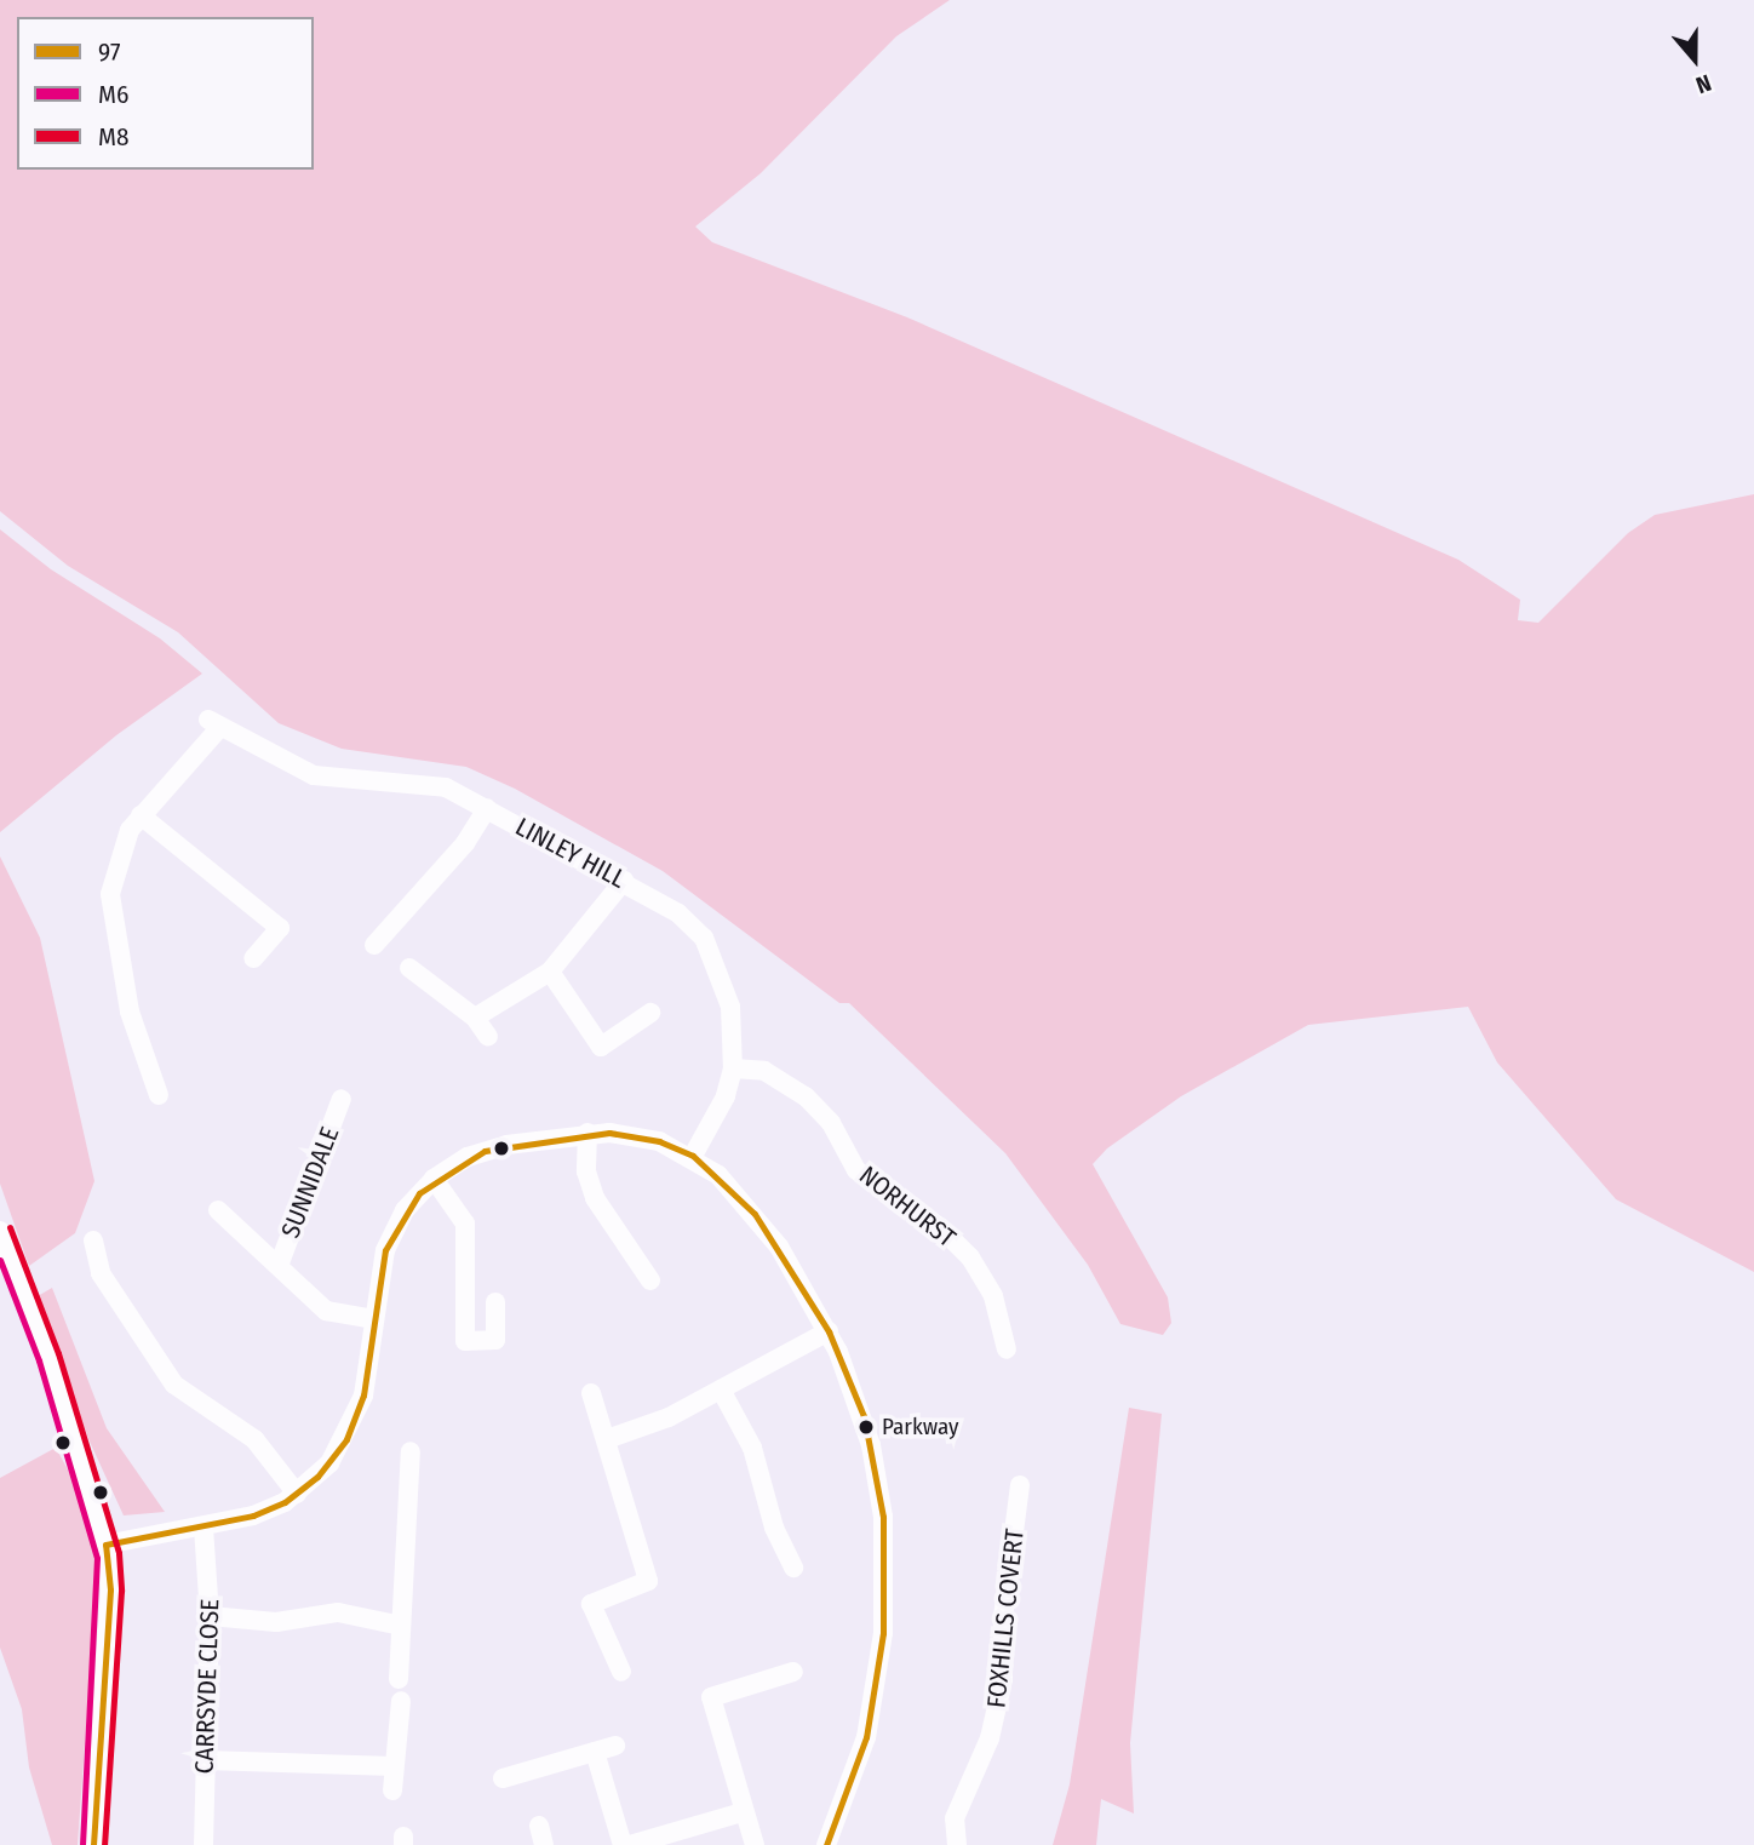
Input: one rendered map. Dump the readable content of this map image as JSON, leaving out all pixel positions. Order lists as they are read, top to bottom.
{
  "streets": {
    "street": [
      "LINLEY HILL",
      "SUNNIDALE",
      "NORHURST",
      "FOXHILLS COVERT",
      "CARRSYDE CLOSE"
    ]
  },
  "crossings": [
    ["LINLEY HILL", "NORHURST"]
  ],
  "places": ["Parkway"],
  "lines": ["transit line 97", "transit line M8", "transit line M6"],
  "legend": ["97", "M6", "M8"],
  "north": "bottom"
}
